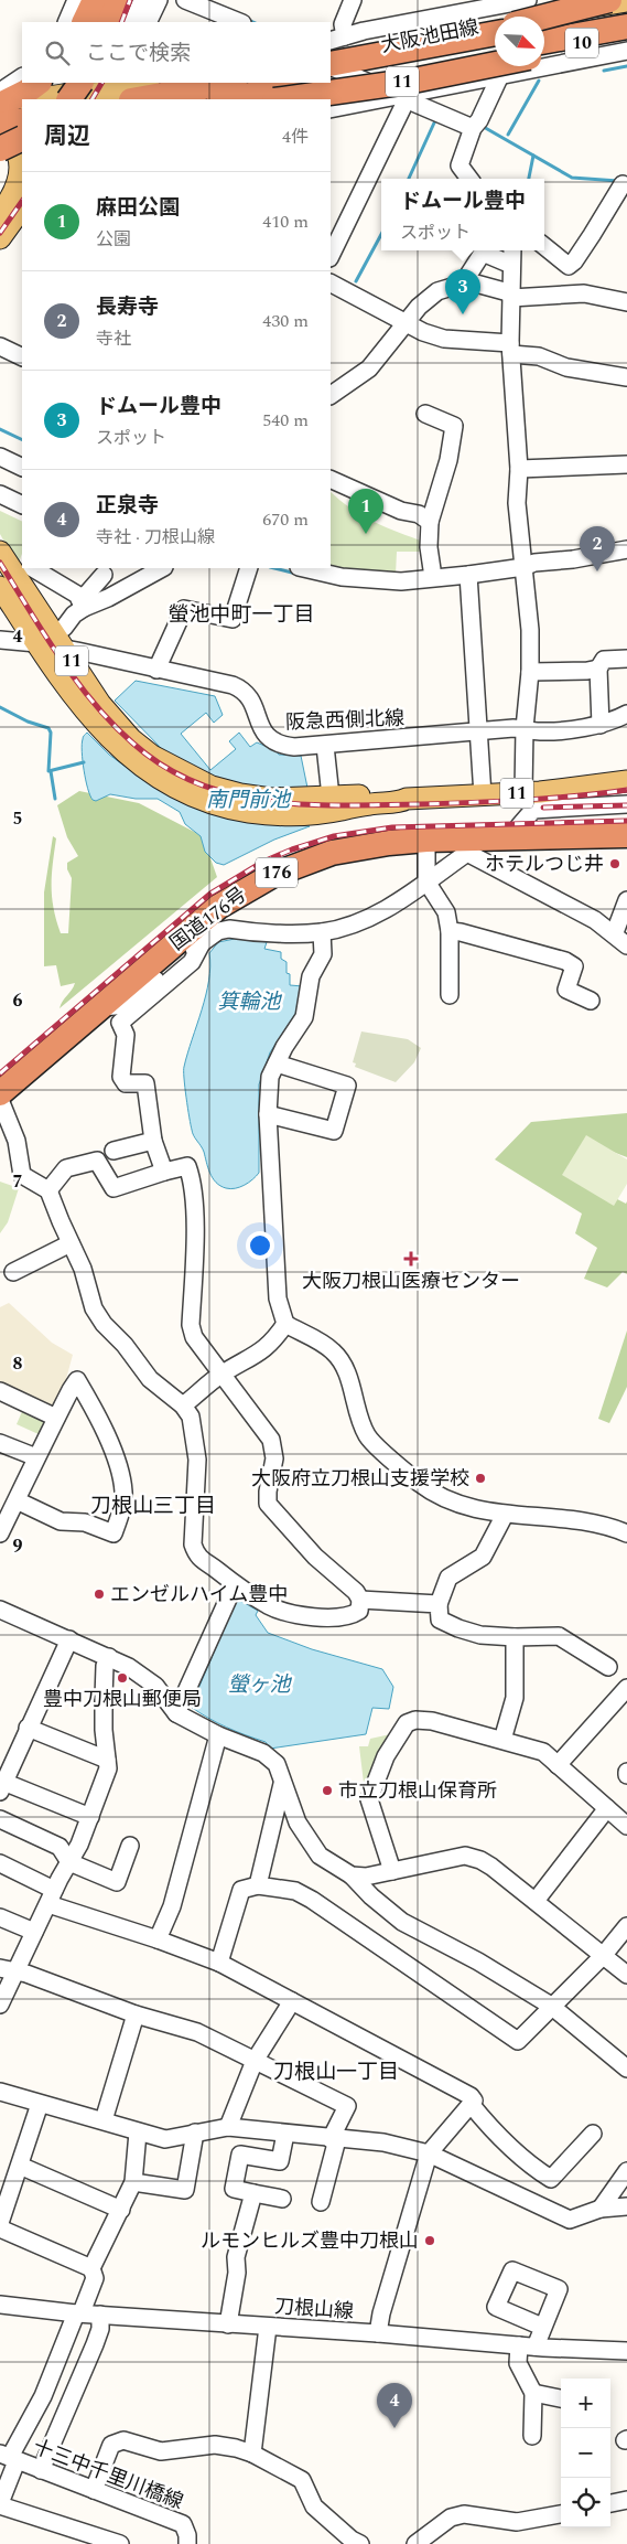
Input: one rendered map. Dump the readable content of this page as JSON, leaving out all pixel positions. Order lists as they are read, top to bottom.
{
  "streets": {
    "highway": ["11", "176", "国道176号"],
    "main road": ["大阪池田線", "10"],
    "street": ["阪急西側北線", "刀根山線", "十三中千里川橋線"]
  },
  "crossings": [
    ["11", "阪急西側北線"]
  ],
  "districts": ["螢池中町一丁目", "刀根山三丁目", "刀根山一丁目"],
  "water": ["南門前池", "箕輪池", "螢ヶ池"],
  "places": {
    "other": [
      "ホテルつじ井",
      "大阪府立刀根山支援学校",
      "エンゼルハイム豊中",
      "豊中刀根山郵便局",
      "市立刀根山保育所",
      "ルモンヒルズ豊中刀根山"
    ],
    "health": ["大阪刀根山医療センター"]
  },
  "north": "bottom right",
  "page": {
    "search": "ここで検索",
    "heading": ["周辺", "4件"],
    "list": [
      {
        "mark": "1",
        "name": "麻田公園",
        "note": "公園",
        "value": "410 m"
      },
      {
        "mark": "2",
        "name": "長寿寺",
        "note": "寺社",
        "value": "430 m"
      },
      {
        "mark": "3",
        "name": "ドムール豊中",
        "note": "スポット",
        "value": "540 m"
      },
      {
        "mark": "4",
        "name": "正泉寺",
        "note": "寺社 · 刀根山線",
        "value": "670 m"
      }
    ],
    "popup": ["ドムール豊中", "スポット"],
    "pins": [
      "3",
      "1",
      "2",
      "4"
    ],
    "map_buttons": ["+", "−"]
  },
  "grid": {
    "rows": [
      "4",
      "5",
      "6",
      "7",
      "8",
      "9"
    ]
  }
}
